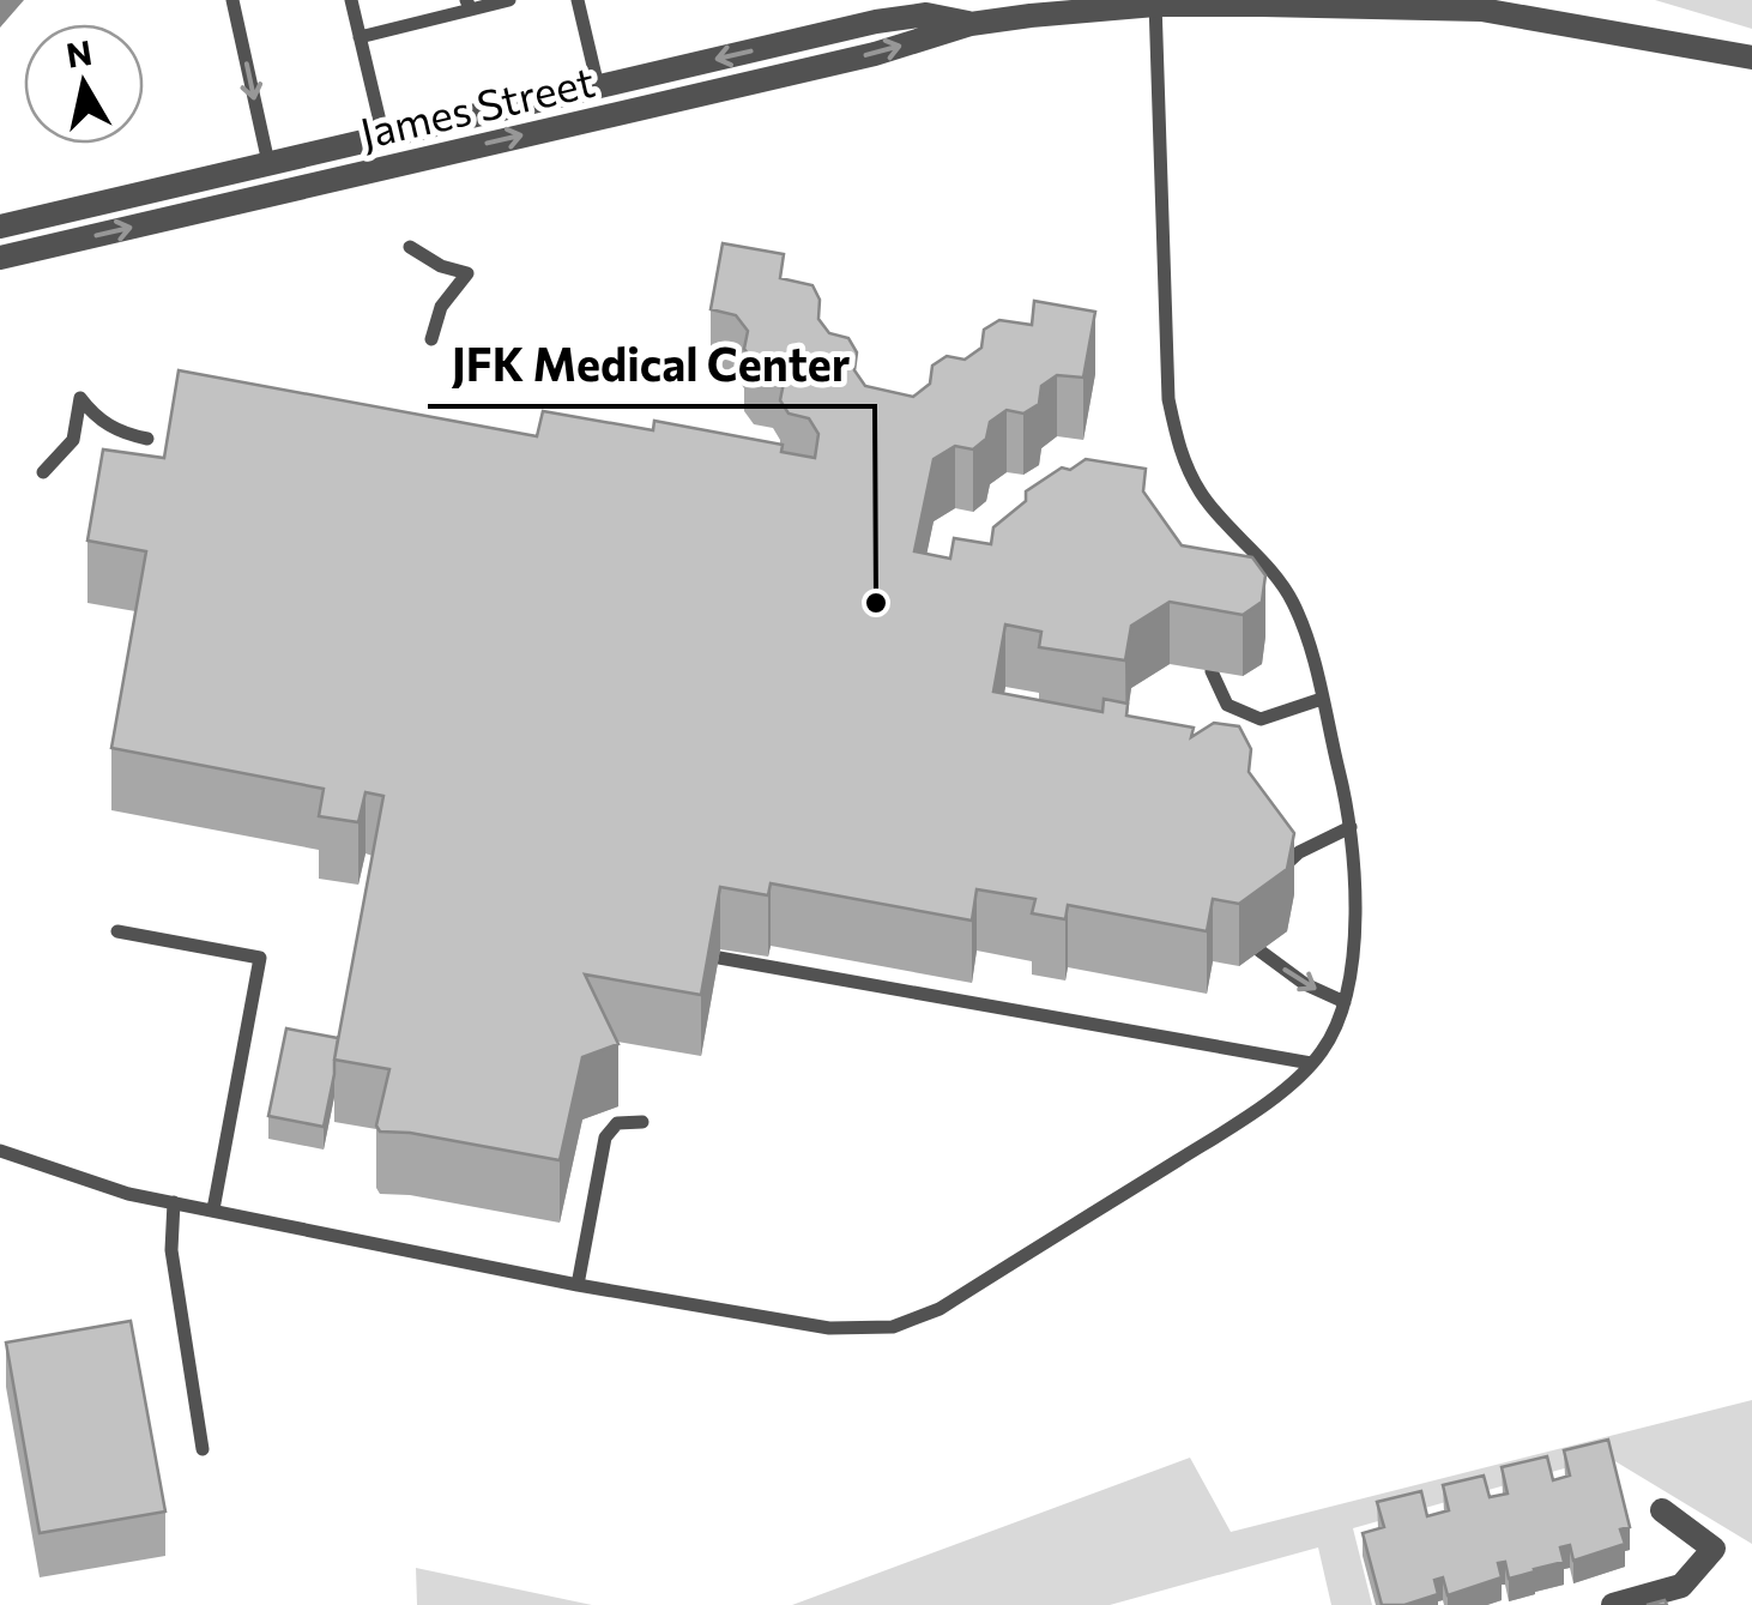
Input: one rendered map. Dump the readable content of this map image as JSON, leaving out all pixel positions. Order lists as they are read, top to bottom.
{
  "streets": {
    "street": ["James Street"]
  },
  "places": ["JFK Medical Center"],
  "north": "top"
}
